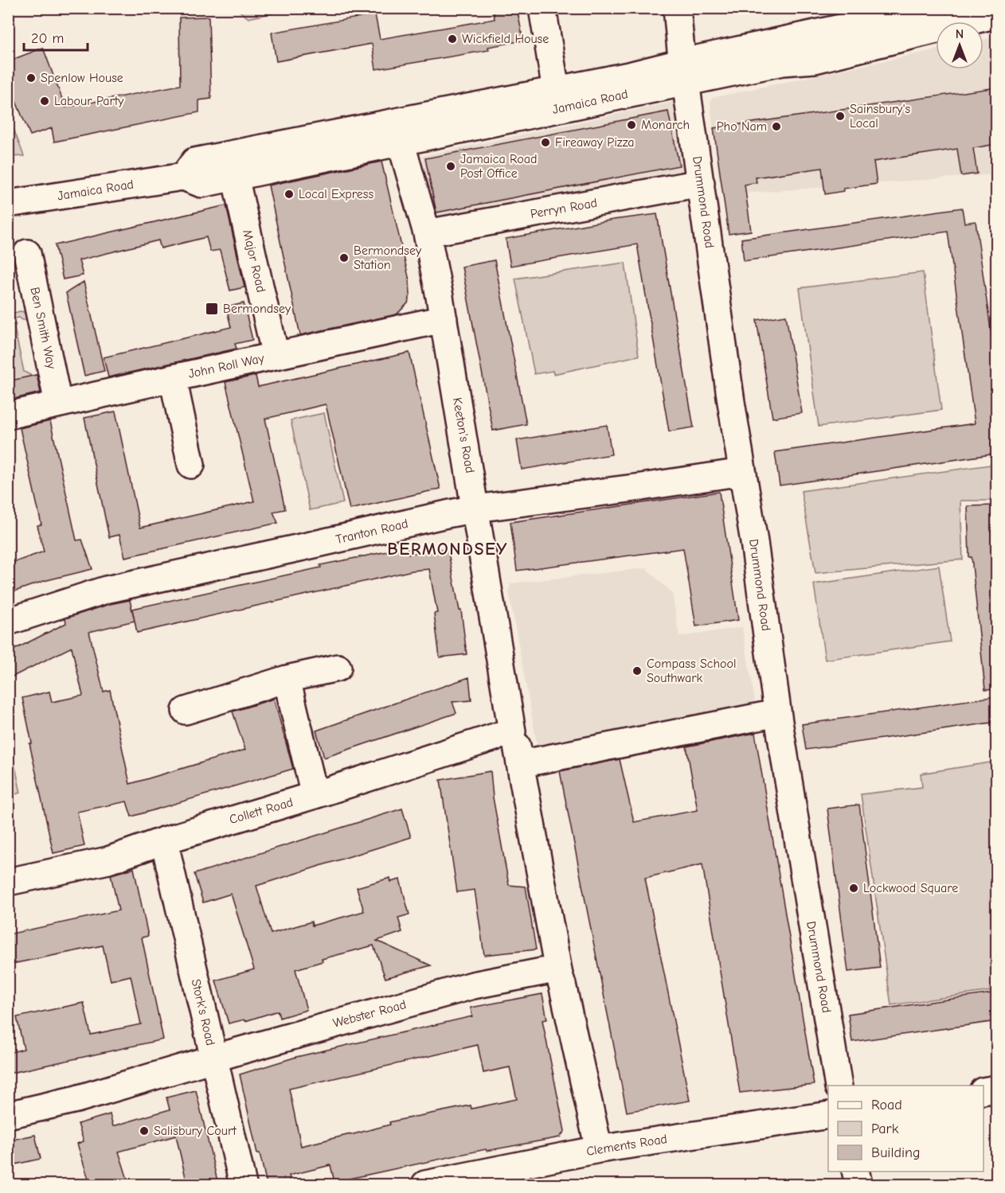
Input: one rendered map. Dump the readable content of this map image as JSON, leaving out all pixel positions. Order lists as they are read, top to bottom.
{
  "streets": {
    "street": [
      "Jamaica Road",
      "Drummond Road",
      "Perryn Road",
      "Major Road",
      "Ben Smith Way",
      "John Roll Way",
      "Keeton's Road",
      "Tranton Road",
      "Collett Road",
      "Stork's Road",
      "Webster Road",
      "Clements Road"
    ]
  },
  "crossings": [
    ["Jamaica Road", "Drummond Road"],
    ["Jamaica Road", "Major Road"],
    ["Jamaica Road", "Keeton's Road"],
    ["Drummond Road", "Perryn Road"],
    ["Drummond Road", "Tranton Road"],
    ["Drummond Road", "Collett Road"],
    ["Perryn Road", "Keeton's Road"],
    ["Ben Smith Way", "John Roll Way"],
    ["John Roll Way", "Keeton's Road"],
    ["Keeton's Road", "Tranton Road"],
    ["Keeton's Road", "Collett Road"],
    ["Keeton's Road", "Webster Road"],
    ["Collett Road", "Stork's Road"],
    ["Stork's Road", "Webster Road"]
  ],
  "districts": ["BERMONDSEY"],
  "places": {
    "other": [
      "Wickfield House",
      "Spenlow House",
      "Labour Party",
      "Sainsbury's Local",
      "Monarch",
      "Pho Nam",
      "Fireaway Pizza",
      "Jamaica Road Post Office",
      "Local Express",
      "Bermondsey Station",
      "Compass School Southwark",
      "Lockwood Square",
      "Salisbury Court"
    ],
    "transit": ["Bermondsey"]
  },
  "legend": ["Road", "Park", "Building"],
  "scale_bar": "20 m",
  "north": "top"
}
